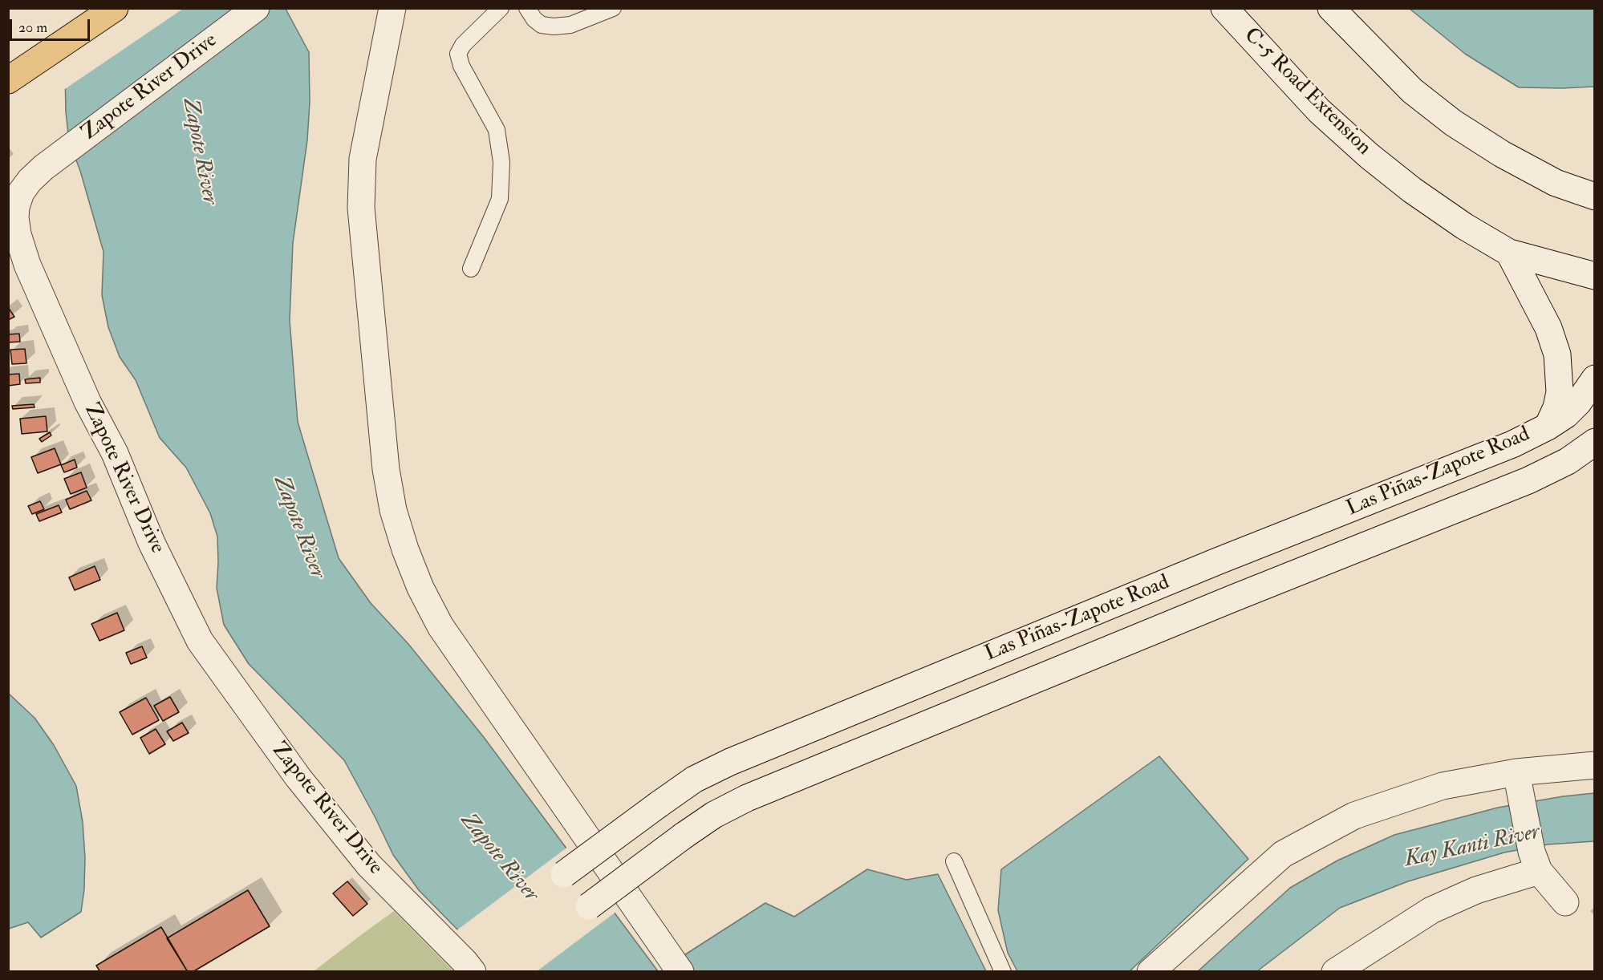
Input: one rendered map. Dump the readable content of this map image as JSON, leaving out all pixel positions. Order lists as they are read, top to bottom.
{
  "streets": {
    "main road": ["Zapote River Drive", "C-5 Road Extension", "Las Piñas-Zapote Road"]
  },
  "water": ["Zapote River", "Kay Kanti River"],
  "scale_bar": "20 m"
}
